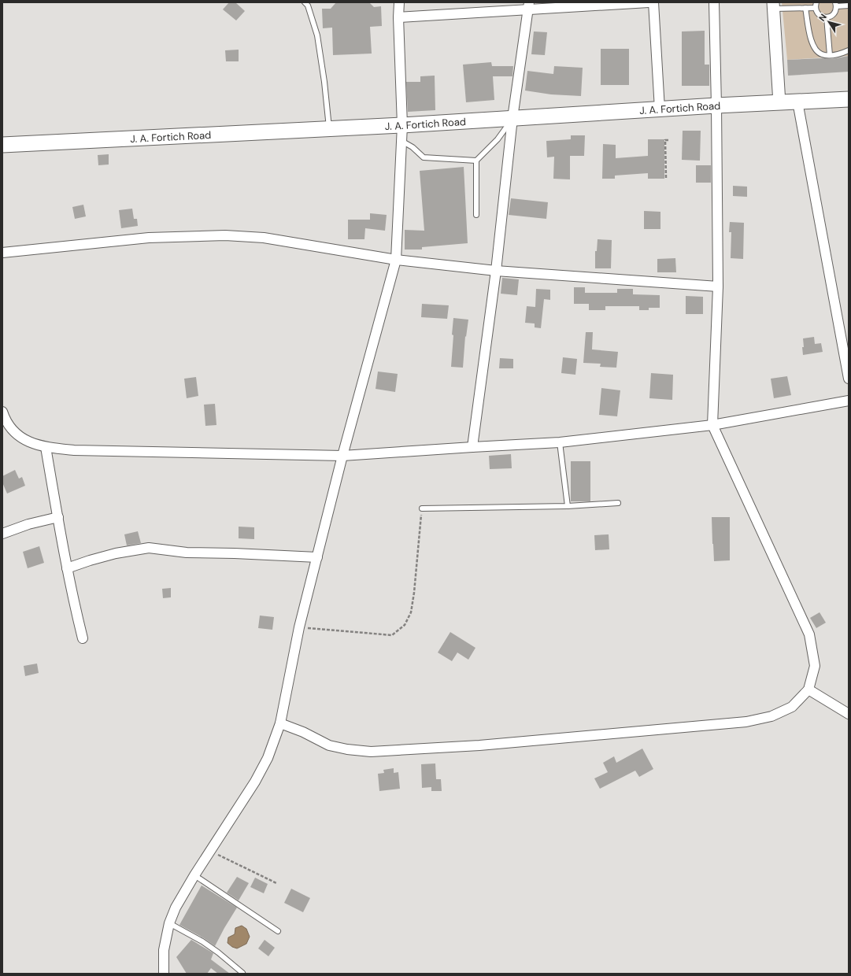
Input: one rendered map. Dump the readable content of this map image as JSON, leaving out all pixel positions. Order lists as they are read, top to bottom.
{
  "streets": {
    "highway": ["J. A. Fortich Road"]
  },
  "north": "top left"
}
